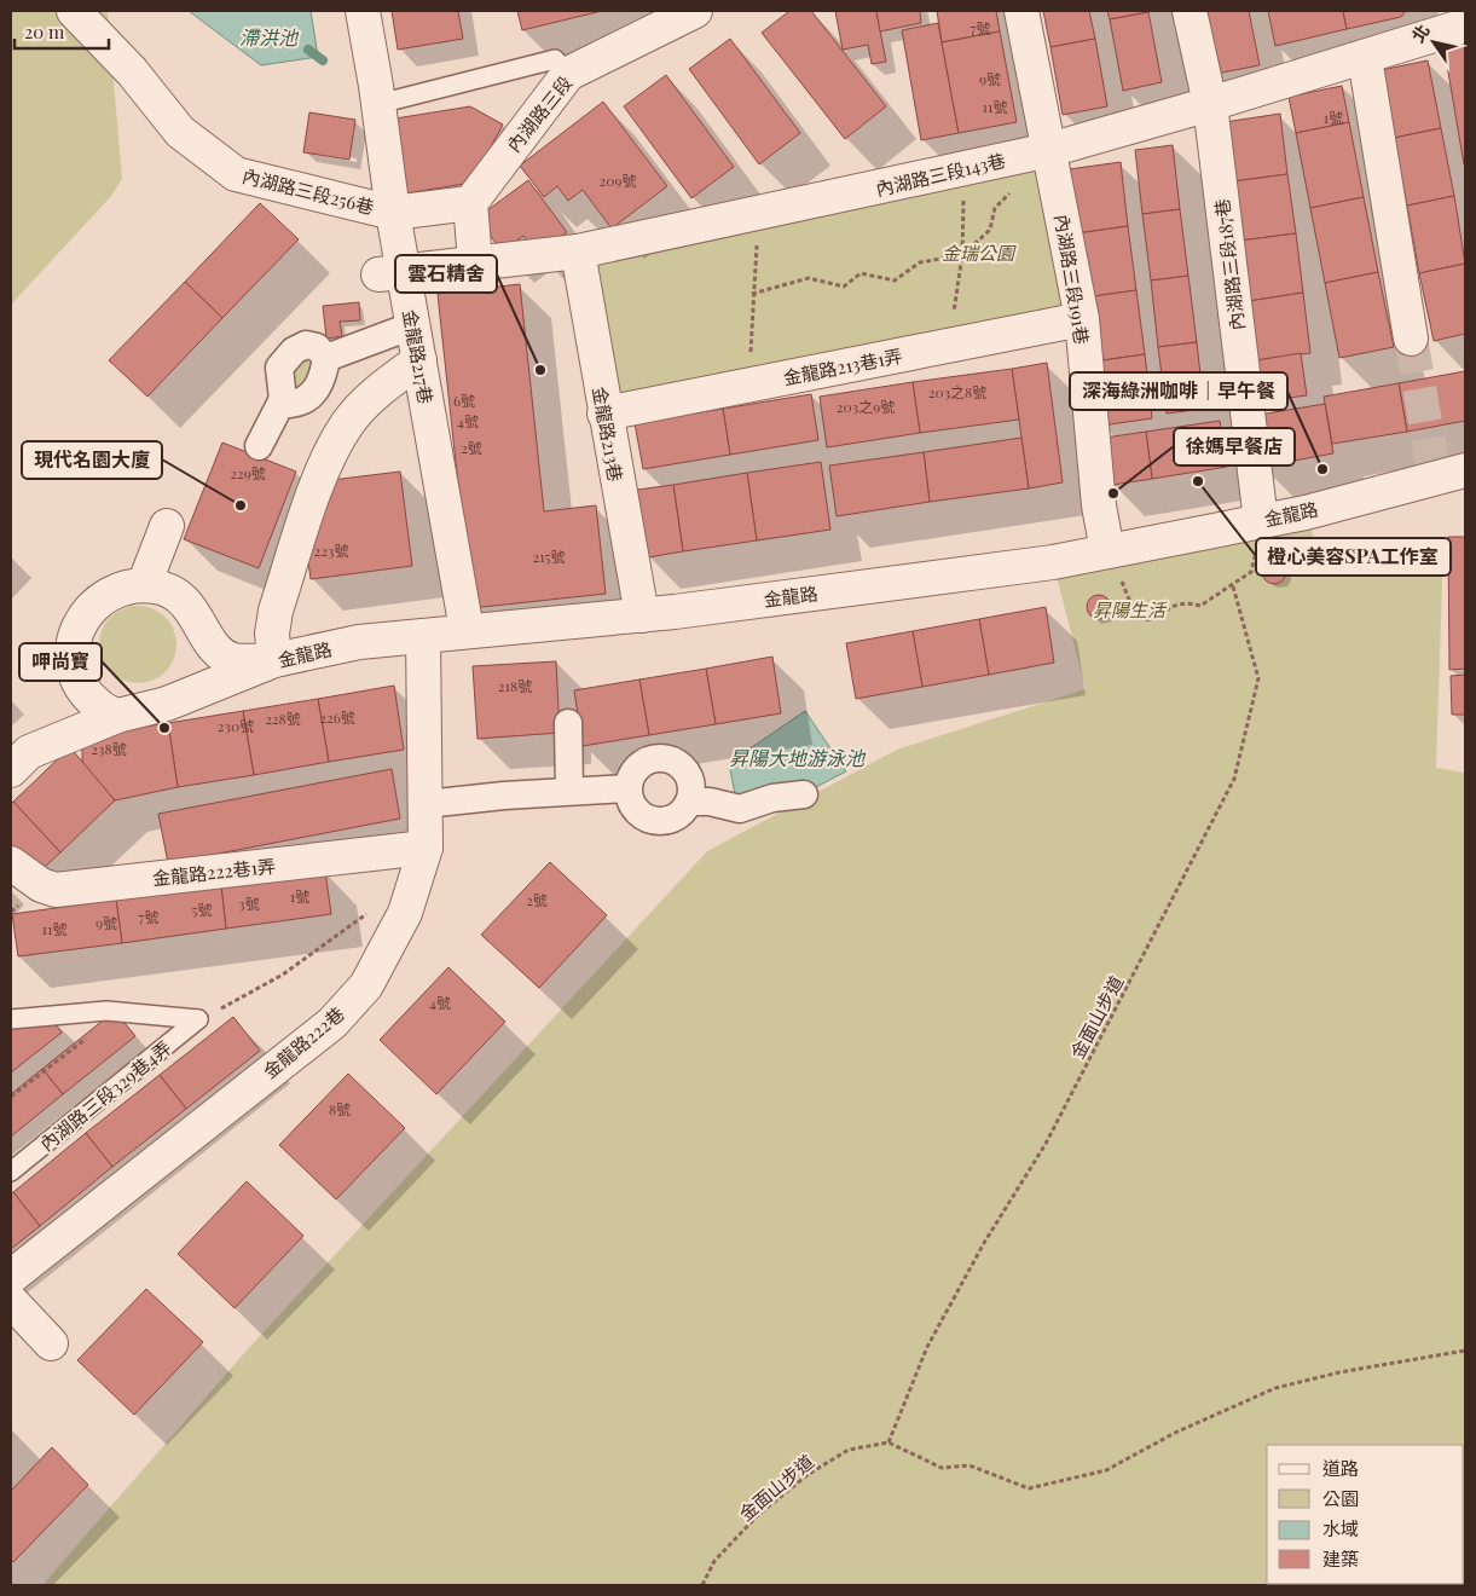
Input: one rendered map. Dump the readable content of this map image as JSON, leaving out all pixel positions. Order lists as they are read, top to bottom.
{
  "streets": {
    "street": [
      "內湖路三段",
      "內湖路三段143巷",
      "內湖路三段256巷",
      "內湖路三段187巷",
      "內湖路三段191巷",
      "金龍路217巷",
      "金龍路213巷1弄",
      "金龍路213巷",
      "金龍路",
      "金龍路222巷1弄",
      "金龍路222巷"
    ],
    "lane": ["內湖路三段329巷4弄"],
    "path": ["金面山步道"]
  },
  "crossings": [
    ["內湖路三段143巷", "內湖路三段187巷"],
    ["內湖路三段143巷", "內湖路三段191巷"],
    ["內湖路三段143巷", "金龍路217巷"],
    ["內湖路三段143巷", "金龍路213巷"],
    ["內湖路三段256巷", "金龍路217巷"],
    ["內湖路三段187巷", "金龍路"],
    ["內湖路三段191巷", "金龍路213巷1弄"],
    ["內湖路三段191巷", "金龍路"],
    ["金龍路217巷", "金龍路"],
    ["金龍路213巷1弄", "金龍路213巷"],
    ["金龍路213巷", "金龍路"],
    ["金龍路", "金龍路222巷"],
    ["金龍路222巷1弄", "金龍路222巷"]
  ],
  "water": ["滯洪池", "昇陽大地游泳池"],
  "parks": ["金瑞公園", "昇陽生活"],
  "places": [
    "雲石精舍",
    "深海綠洲咖啡｜早午餐",
    "橙心美容SPA工作室",
    "徐媽早餐店",
    "現代名園大廈",
    "呷尚寶"
  ],
  "house_numbers": [
    "7號",
    "9號",
    "11號",
    "1號",
    "209號",
    "203之8號",
    "6號",
    "203之9號",
    "4號",
    "2號",
    "229號",
    "223號",
    "215號",
    "218號",
    "226號",
    "228號",
    "230號",
    "238號",
    "1號",
    "2號",
    "3號",
    "5號",
    "7號",
    "9號",
    "11號",
    "4號",
    "8號"
  ],
  "legend": [
    "道路",
    "公園",
    "水域",
    "建築"
  ],
  "scale_bar": "20 m",
  "north": "top left"
}
